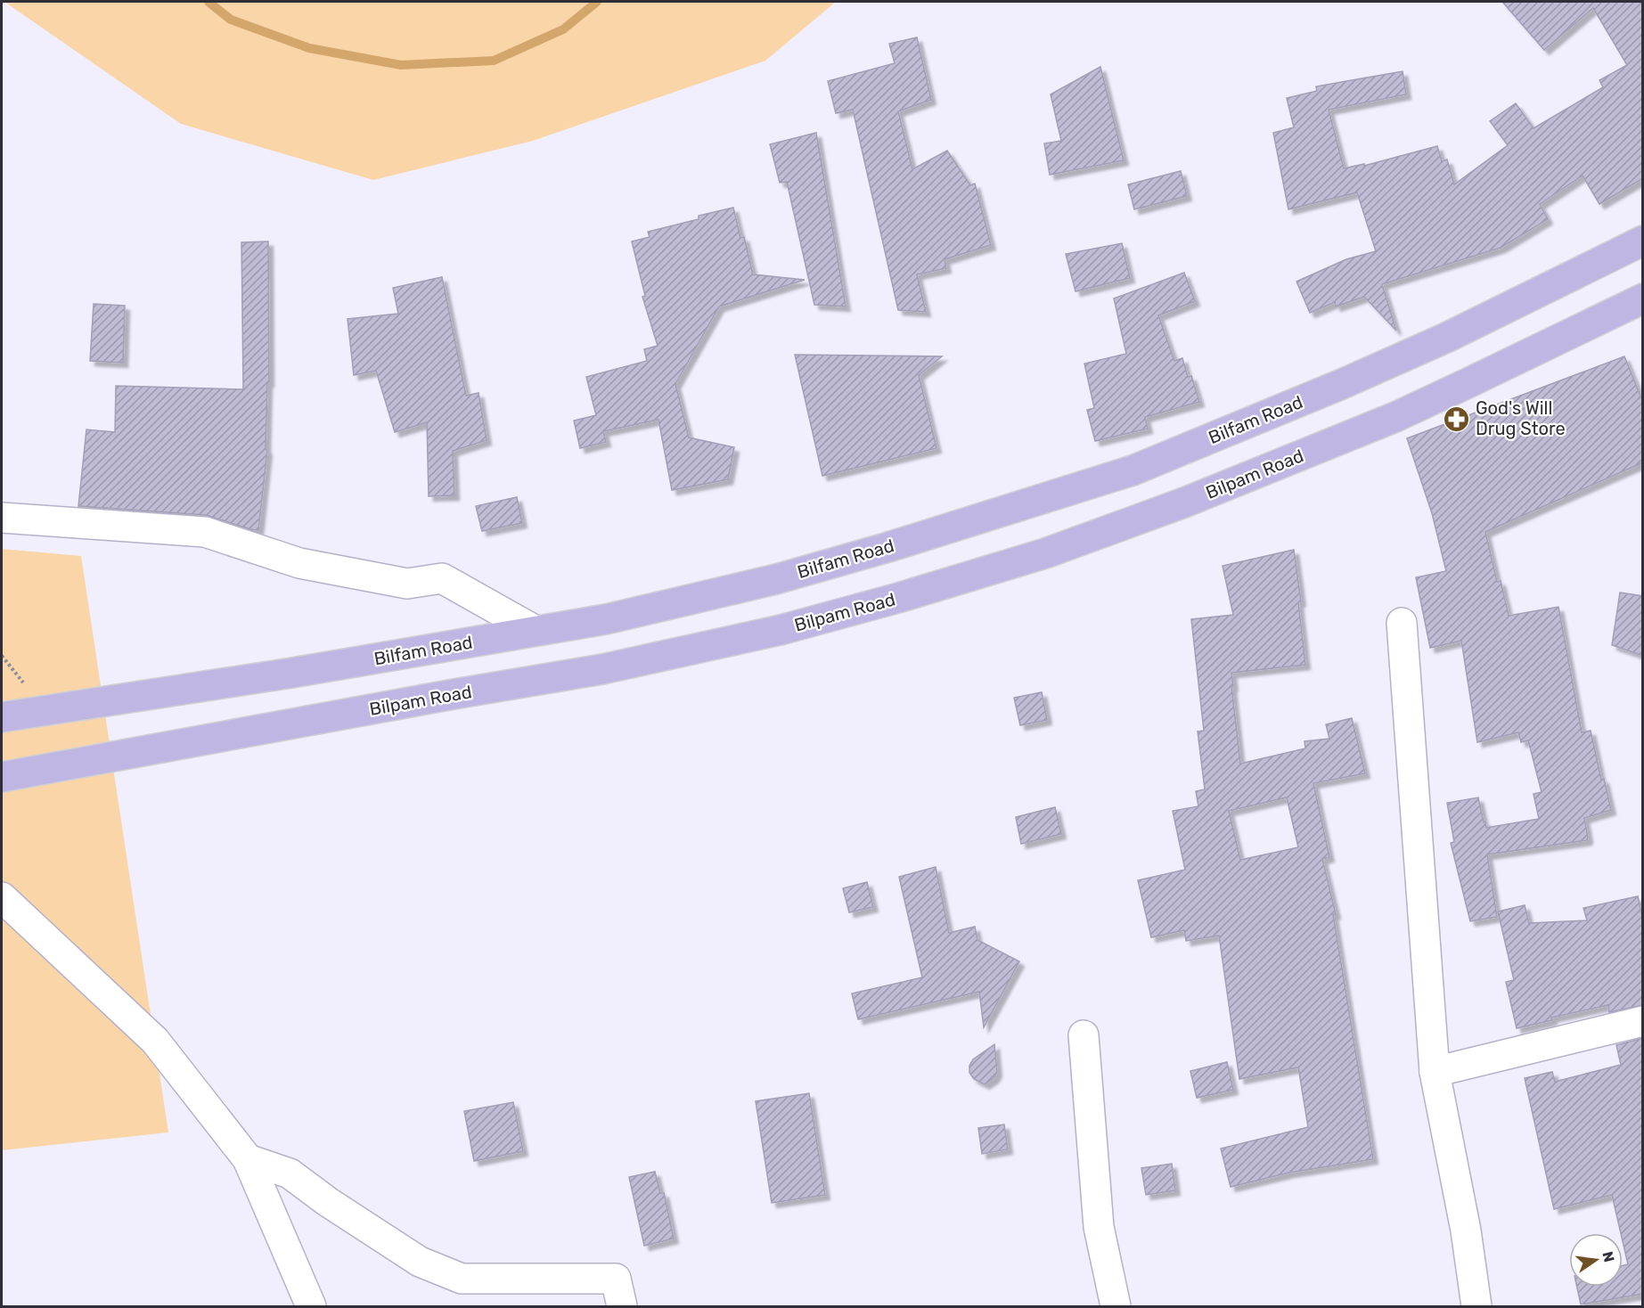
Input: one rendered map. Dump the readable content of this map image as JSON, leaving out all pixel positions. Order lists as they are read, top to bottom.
{
  "streets": {
    "main road": ["Bilfam Road", "Bilpam Road"]
  },
  "places": {
    "pharmacy": ["God's Will Drug Store"]
  },
  "north": "right"
}
